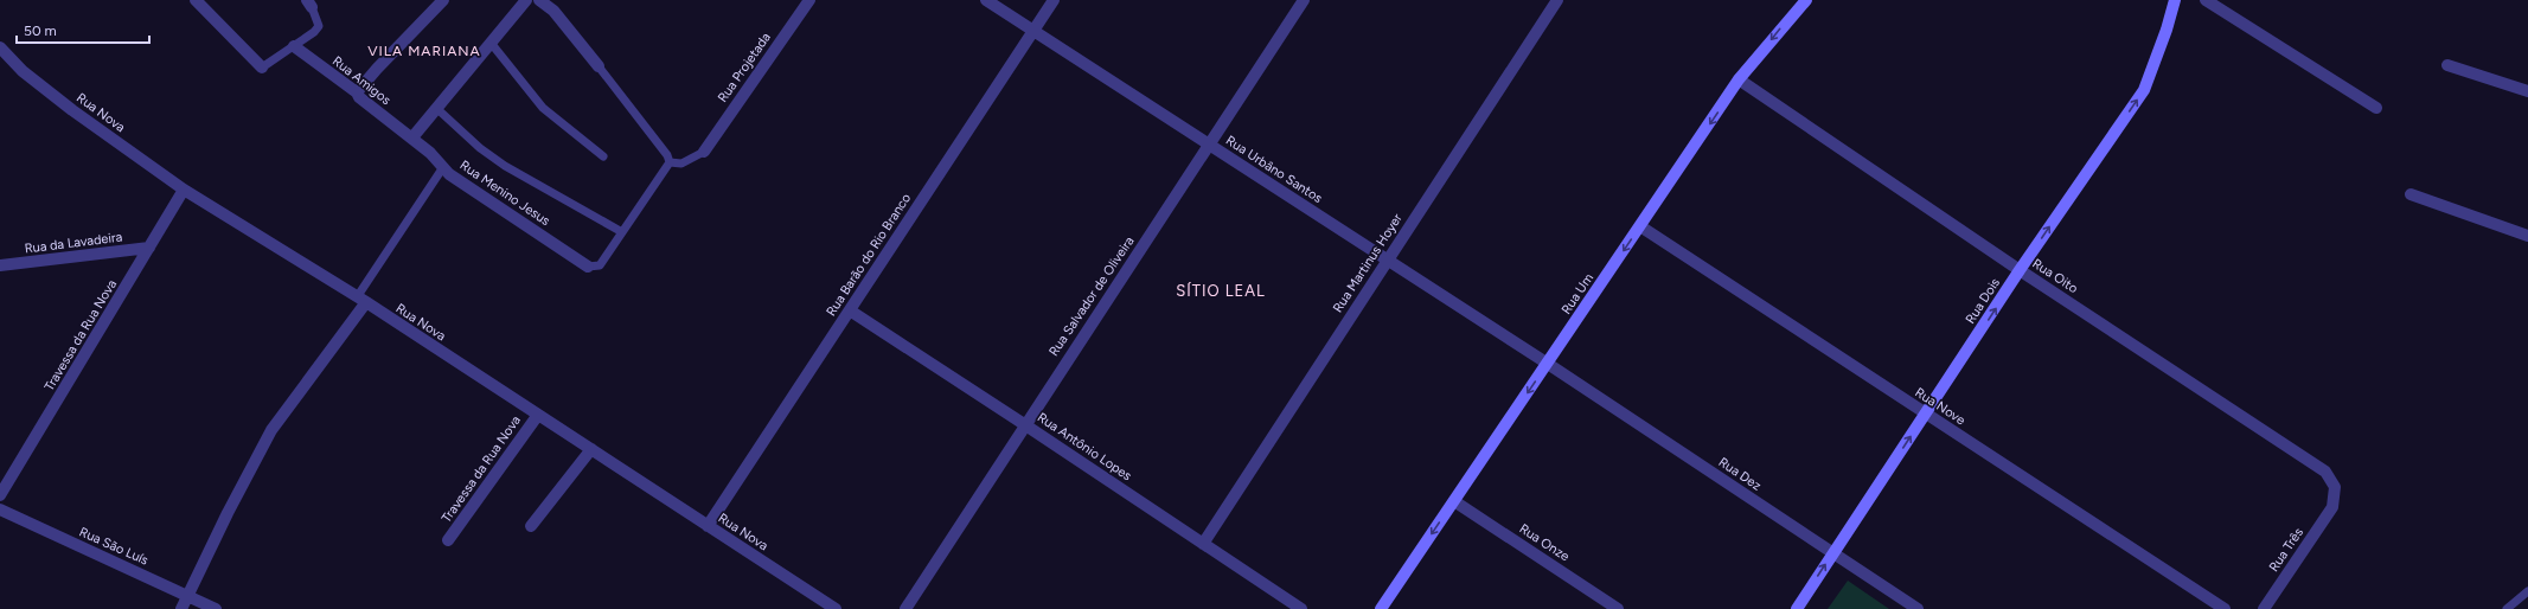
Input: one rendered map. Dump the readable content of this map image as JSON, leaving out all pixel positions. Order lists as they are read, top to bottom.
{
  "streets": {
    "main road": ["Rua Um", "Rua Dois"],
    "street": [
      "Rua Projetada",
      "Rua Amigos",
      "Rua Nova",
      "Rua Urbâno Santos",
      "Rua Menino Jesus",
      "Rua da Lavadeira",
      "Rua Barão do Rio Branco",
      "Rua Martinus Hoyer",
      "Rua Oito",
      "Rua Salvador de Oliveira",
      "Travessa da Rua Nova",
      "Rua Nove",
      "Rua Antônio Lopes",
      "Rua Dez",
      "Rua Onze",
      "Rua São Luís",
      "Rua Três"
    ]
  },
  "crossings": [
    ["Rua Amigos", "Rua Menino Jesus"],
    ["Rua Nova", "Rua Barão do Rio Branco"],
    ["Rua Nova", "Travessa da Rua Nova"],
    ["Rua Urbâno Santos", "Rua Barão do Rio Branco"],
    ["Rua Urbâno Santos", "Rua Martinus Hoyer"],
    ["Rua Urbâno Santos", "Rua Um"],
    ["Rua Urbâno Santos", "Rua Salvador de Oliveira"],
    ["Rua Urbâno Santos", "Rua Dez"],
    ["Rua da Lavadeira", "Travessa da Rua Nova"],
    ["Rua Barão do Rio Branco", "Rua Antônio Lopes"],
    ["Rua Martinus Hoyer", "Rua Antônio Lopes"],
    ["Rua Oito", "Rua Um"],
    ["Rua Oito", "Rua Dois"],
    ["Rua Oito", "Rua Três"],
    ["Rua Um", "Rua Nove"],
    ["Rua Um", "Rua Dez"],
    ["Rua Um", "Rua Onze"],
    ["Rua Salvador de Oliveira", "Rua Antônio Lopes"],
    ["Rua Dois", "Rua Nove"],
    ["Rua Dois", "Rua Dez"]
  ],
  "one_way": ["Rua Um", "Rua Dois"],
  "districts": ["VILA MARIANA", "SÍTIO LEAL"],
  "scale_bar": "50 m"
}
